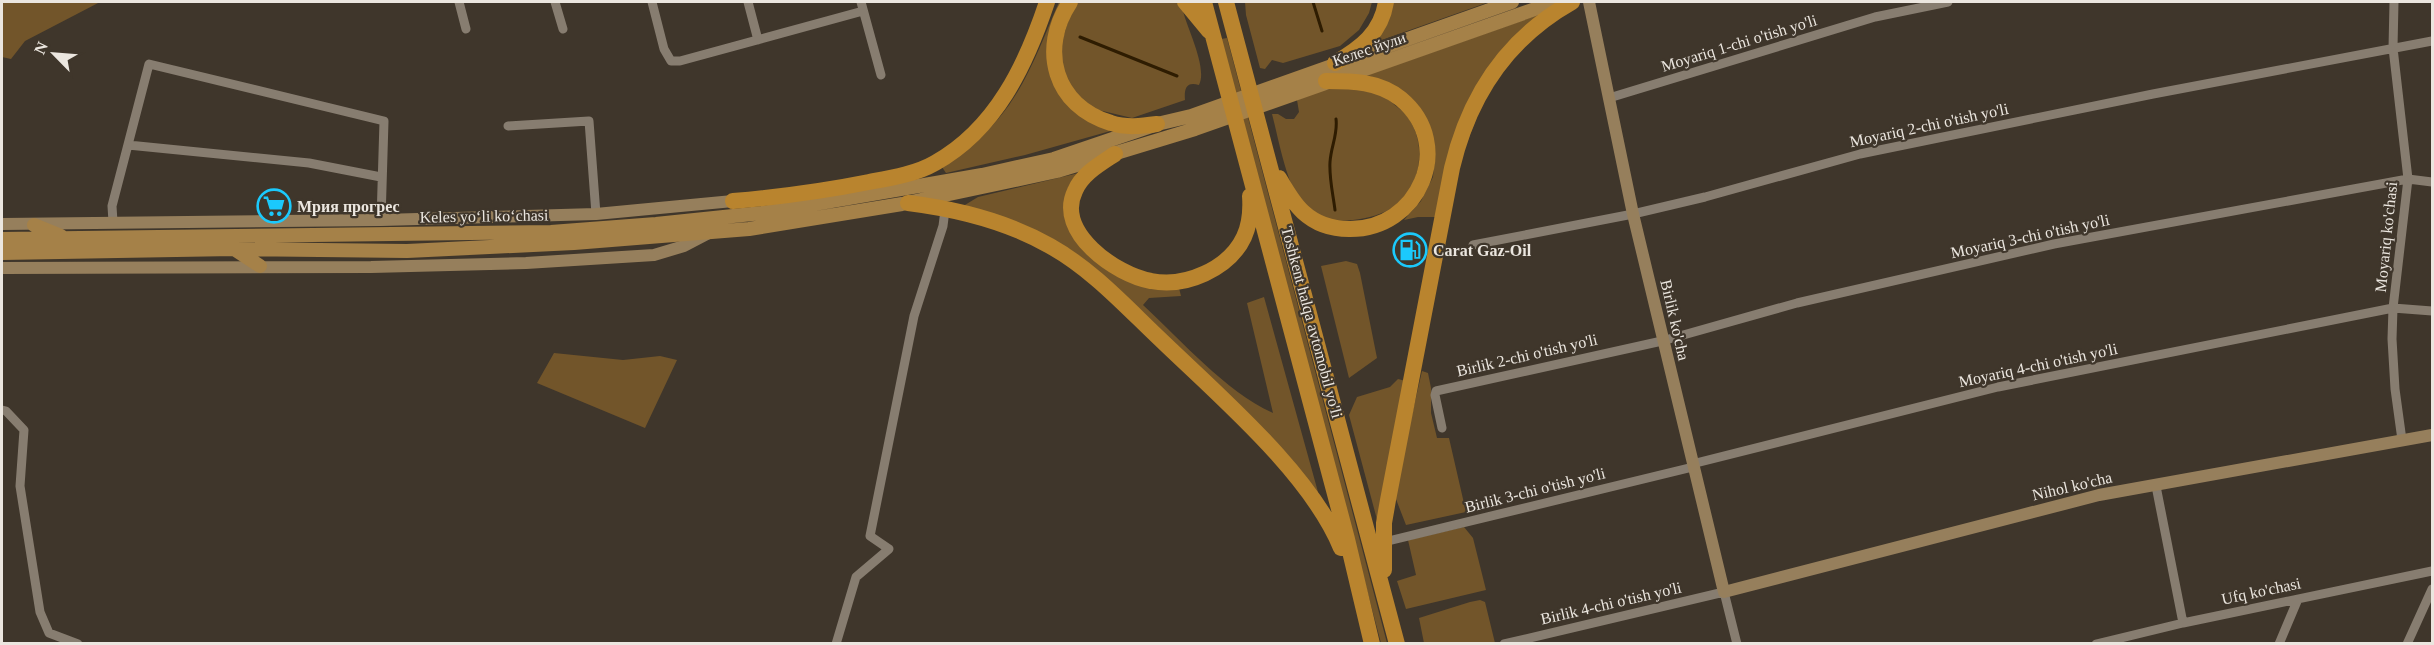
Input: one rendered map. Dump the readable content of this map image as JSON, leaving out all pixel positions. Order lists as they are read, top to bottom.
{
  "streets": {
    "highway": ["Toshkent halqa avtomobil yo'li"],
    "main road": ["Келес йули", "Keles yoʻli koʻchasi"],
    "street": [
      "Moyariq 1-chi o'tish yo'li",
      "Moyariq 2-chi o'tish yo'li",
      "Moyariq 3-chi o'tish yo'li",
      "Moyariq ko'chasi",
      "Birlik ko'cha",
      "Birlik 2-chi o'tish yo'li",
      "Moyariq 4-chi o'tish yo'li",
      "Nihol ko'cha",
      "Birlik 3-chi o'tish yo'li",
      "Ufq ko'chasi",
      "Birlik 4-chi o'tish yo'li"
    ]
  },
  "crossings": [
    ["Moyariq 1-chi o'tish yo'li", "Birlik ko'cha"],
    ["Moyariq 2-chi o'tish yo'li", "Moyariq ko'chasi"],
    ["Moyariq 2-chi o'tish yo'li", "Birlik ko'cha"],
    ["Moyariq 3-chi o'tish yo'li", "Moyariq ko'chasi"],
    ["Moyariq 3-chi o'tish yo'li", "Birlik ko'cha"],
    ["Moyariq 3-chi o'tish yo'li", "Birlik 2-chi o'tish yo'li"],
    ["Moyariq ko'chasi", "Moyariq 4-chi o'tish yo'li"],
    ["Moyariq ko'chasi", "Nihol ko'cha"],
    ["Birlik ko'cha", "Birlik 2-chi o'tish yo'li"],
    ["Birlik ko'cha", "Moyariq 4-chi o'tish yo'li"],
    ["Birlik ko'cha", "Nihol ko'cha"],
    ["Birlik ko'cha", "Birlik 3-chi o'tish yo'li"],
    ["Birlik ko'cha", "Birlik 4-chi o'tish yo'li"],
    ["Moyariq 4-chi o'tish yo'li", "Birlik 3-chi o'tish yo'li"],
    ["Nihol ko'cha", "Birlik 4-chi o'tish yo'li"]
  ],
  "places": {
    "supermarket": ["Мрия прогрес"],
    "fuel station": ["Carat Gaz-Oil"]
  },
  "north": "top left"
}
